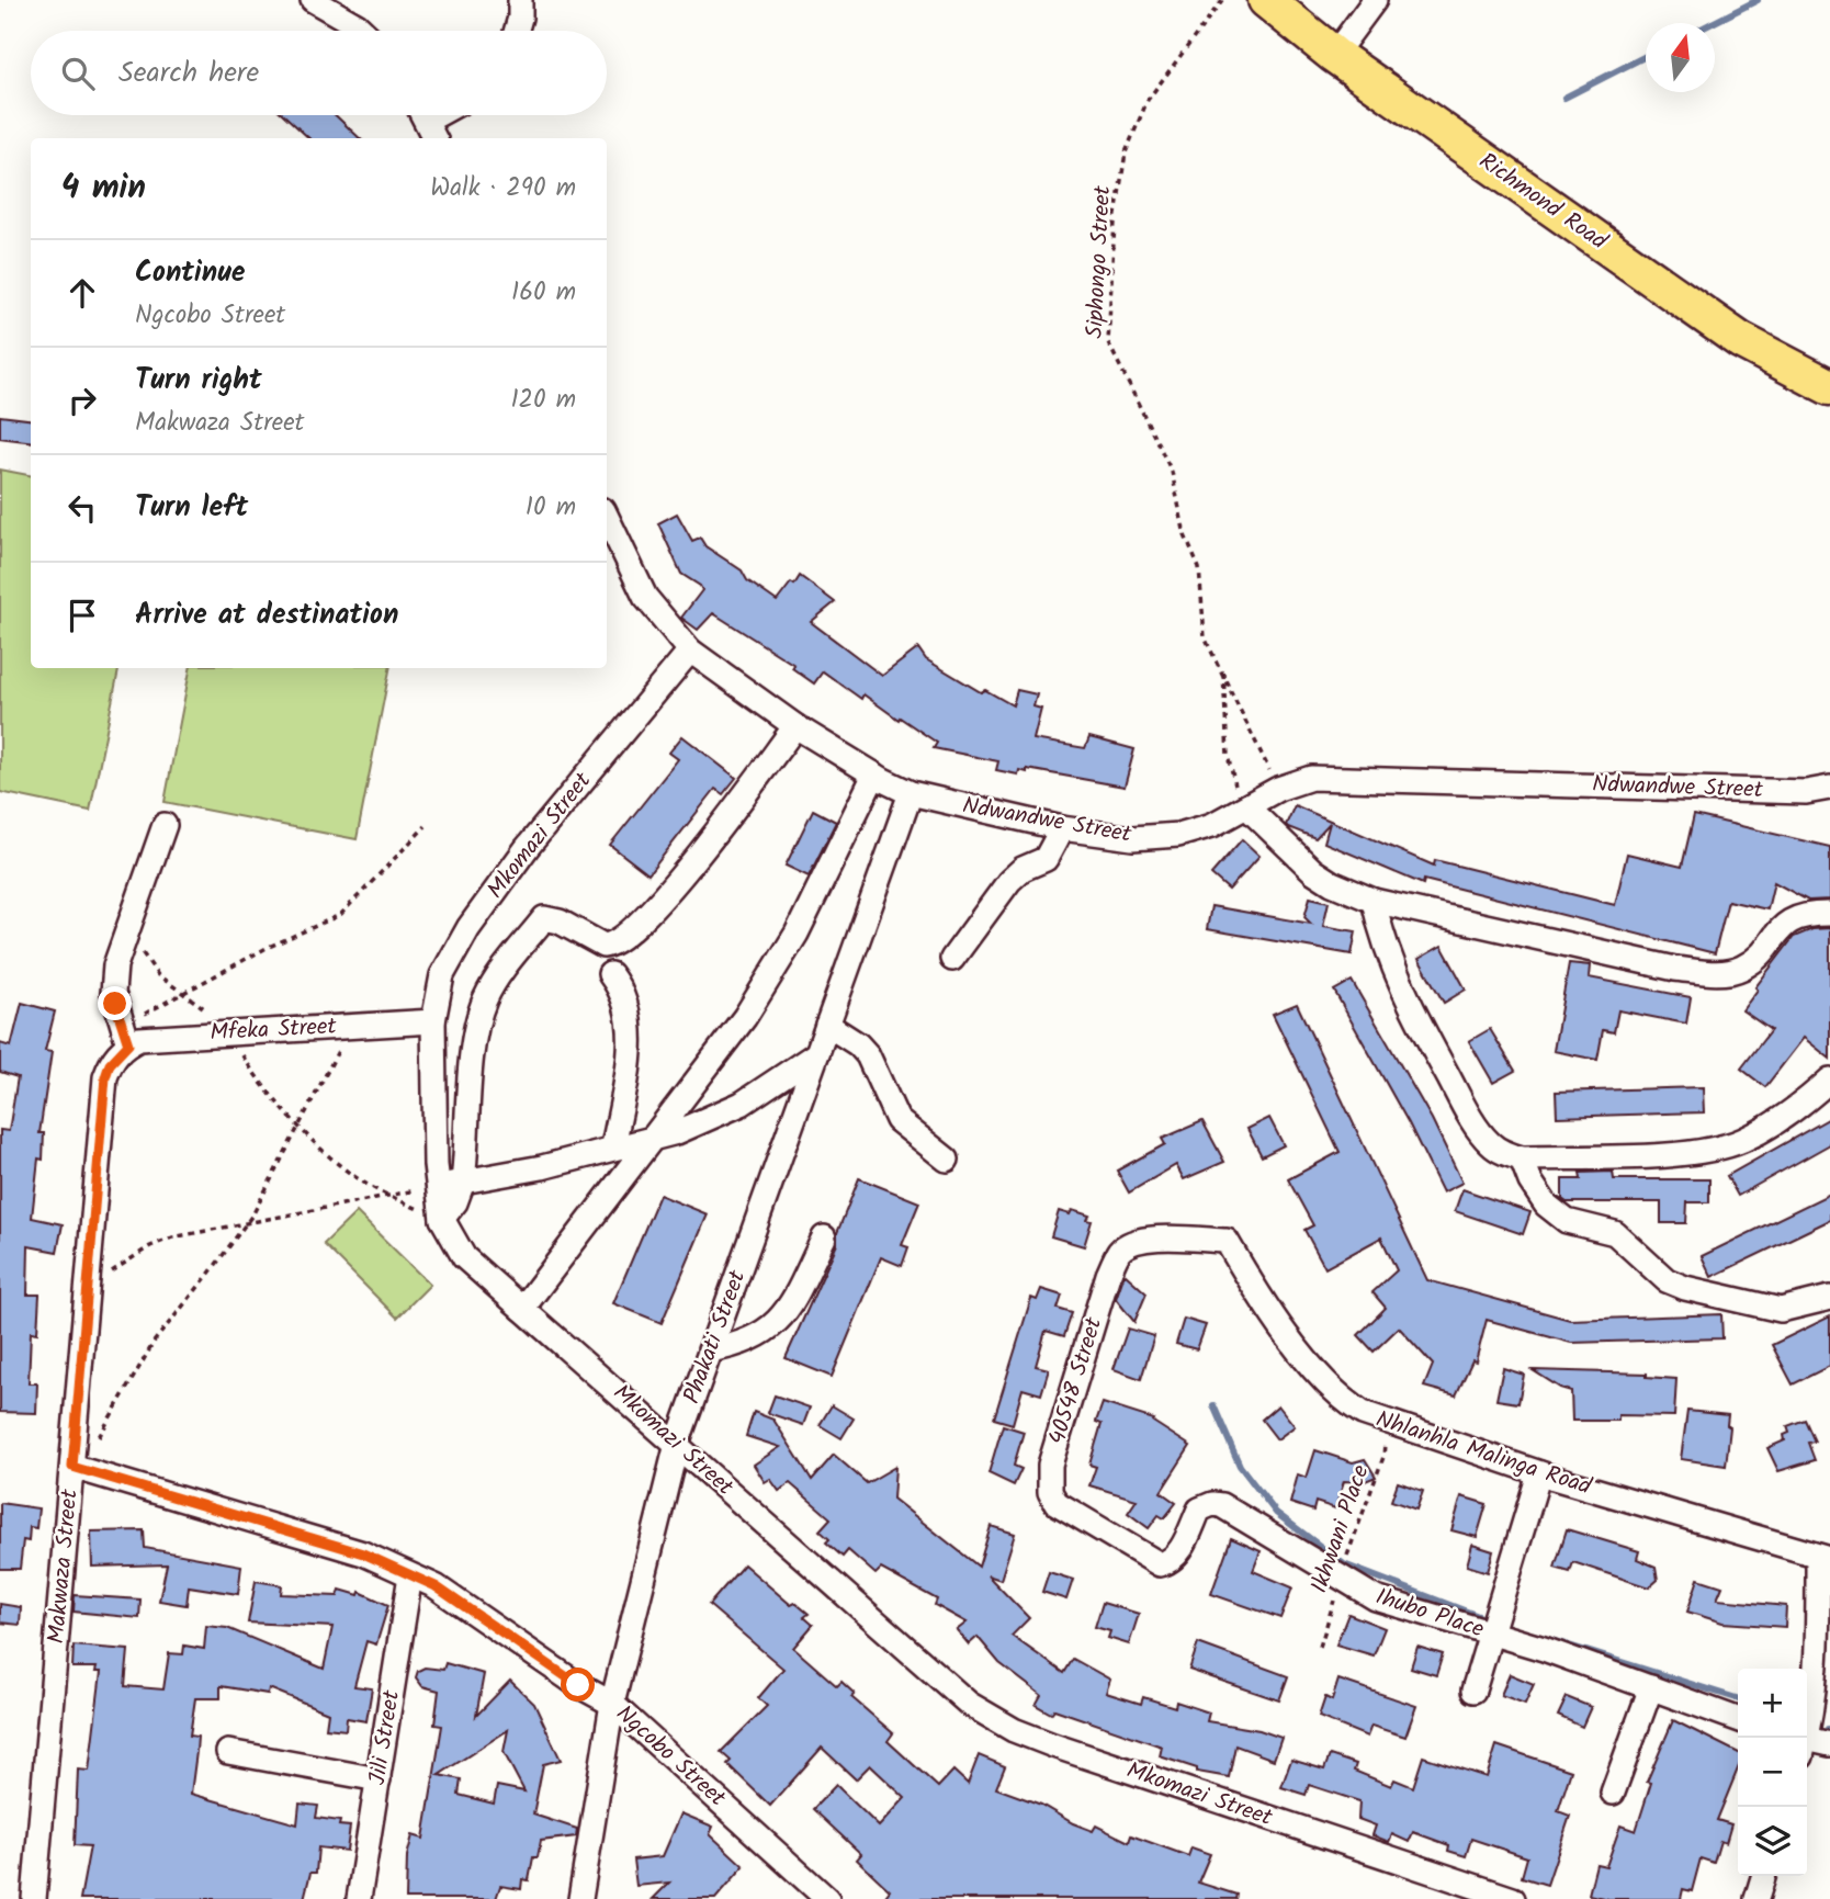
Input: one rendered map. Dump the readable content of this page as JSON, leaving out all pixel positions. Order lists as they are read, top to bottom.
{
  "streets": {
    "highway": ["Richmond Road"],
    "street": [
      "Ndwandwe Street",
      "Mkomazi Street",
      "Mfeka Street",
      "Phakati Street",
      "40548 Street",
      "Nhlanhla Malinga Road",
      "Makwaza Street",
      "Ihubo Place",
      "Jili Street",
      "Ngcobo Street"
    ],
    "path": ["Siphongo Street", "Ikhwani Place"]
  },
  "crossings": [
    ["Siphongo Street", "Ndwandwe Street"],
    ["Ndwandwe Street", "Mkomazi Street"],
    ["Ndwandwe Street", "Phakati Street"],
    ["Mkomazi Street", "Mfeka Street"],
    ["Mkomazi Street", "Phakati Street"],
    ["Mfeka Street", "Makwaza Street"],
    ["Phakati Street", "Ngcobo Street"],
    ["40548 Street", "Nhlanhla Malinga Road"],
    ["40548 Street", "Ihubo Place"],
    ["Nhlanhla Malinga Road", "Ikhwani Place"],
    ["Ikhwani Place", "Ihubo Place"],
    ["Makwaza Street", "Ngcobo Street"],
    ["Jili Street", "Ngcobo Street"]
  ],
  "north": "top",
  "page": {
    "search": "Search here",
    "heading": ["4 min", "Walk · 290 m"],
    "list": [
      ["Continue", "Ngcobo Street", "160 m"],
      ["Turn right", "Makwaza Street", "120 m"],
      ["Turn left", "10 m"],
      "Arrive at destination"
    ],
    "map_buttons": ["+", "−"]
  }
}
